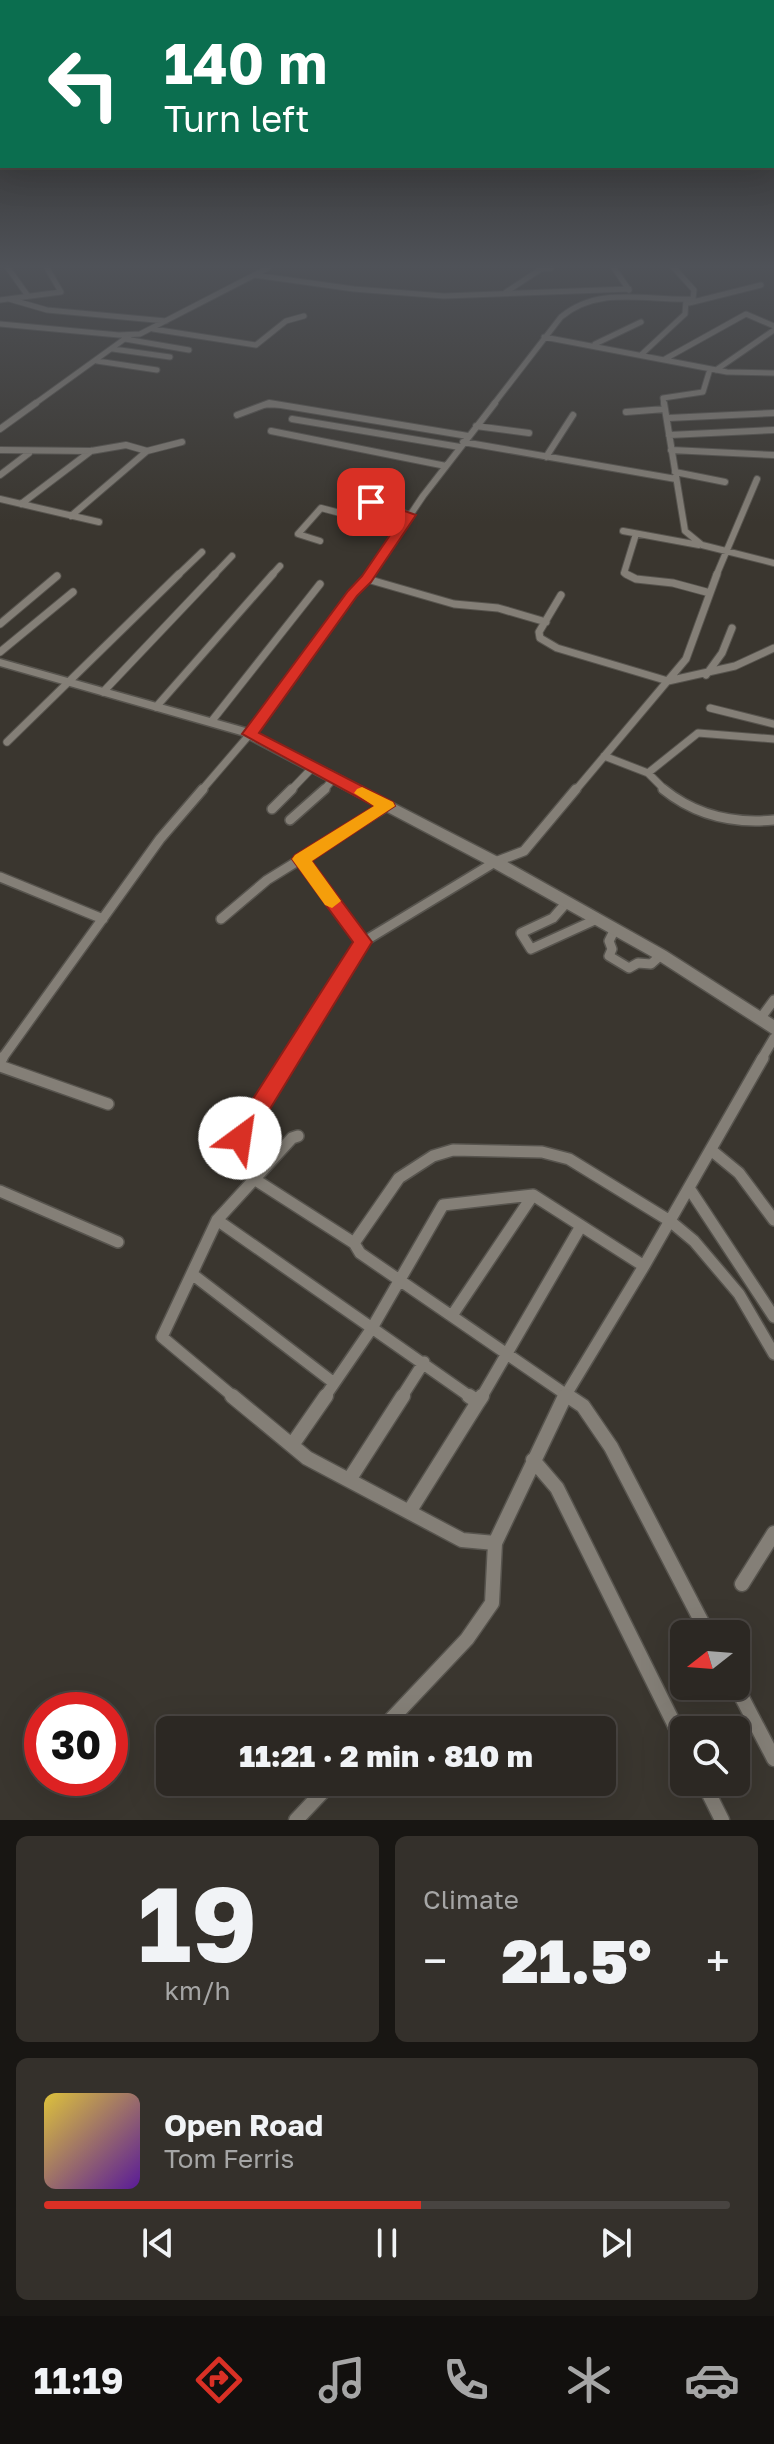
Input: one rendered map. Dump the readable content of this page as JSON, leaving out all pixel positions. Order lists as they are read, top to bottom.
{
  "north": "left",
  "page": {
    "turn": ["140 m", "Turn left"],
    "limit": "30",
    "trip": "11:21 · 2 min · 810 m",
    "tile": [
      ["19", "km/h"],
      "Climate"
    ],
    "heat": ["−", "21.5°", "+"],
    "song": ["Open Road", "Tom Ferris"],
    "tabs": "11:19"
  }
}
